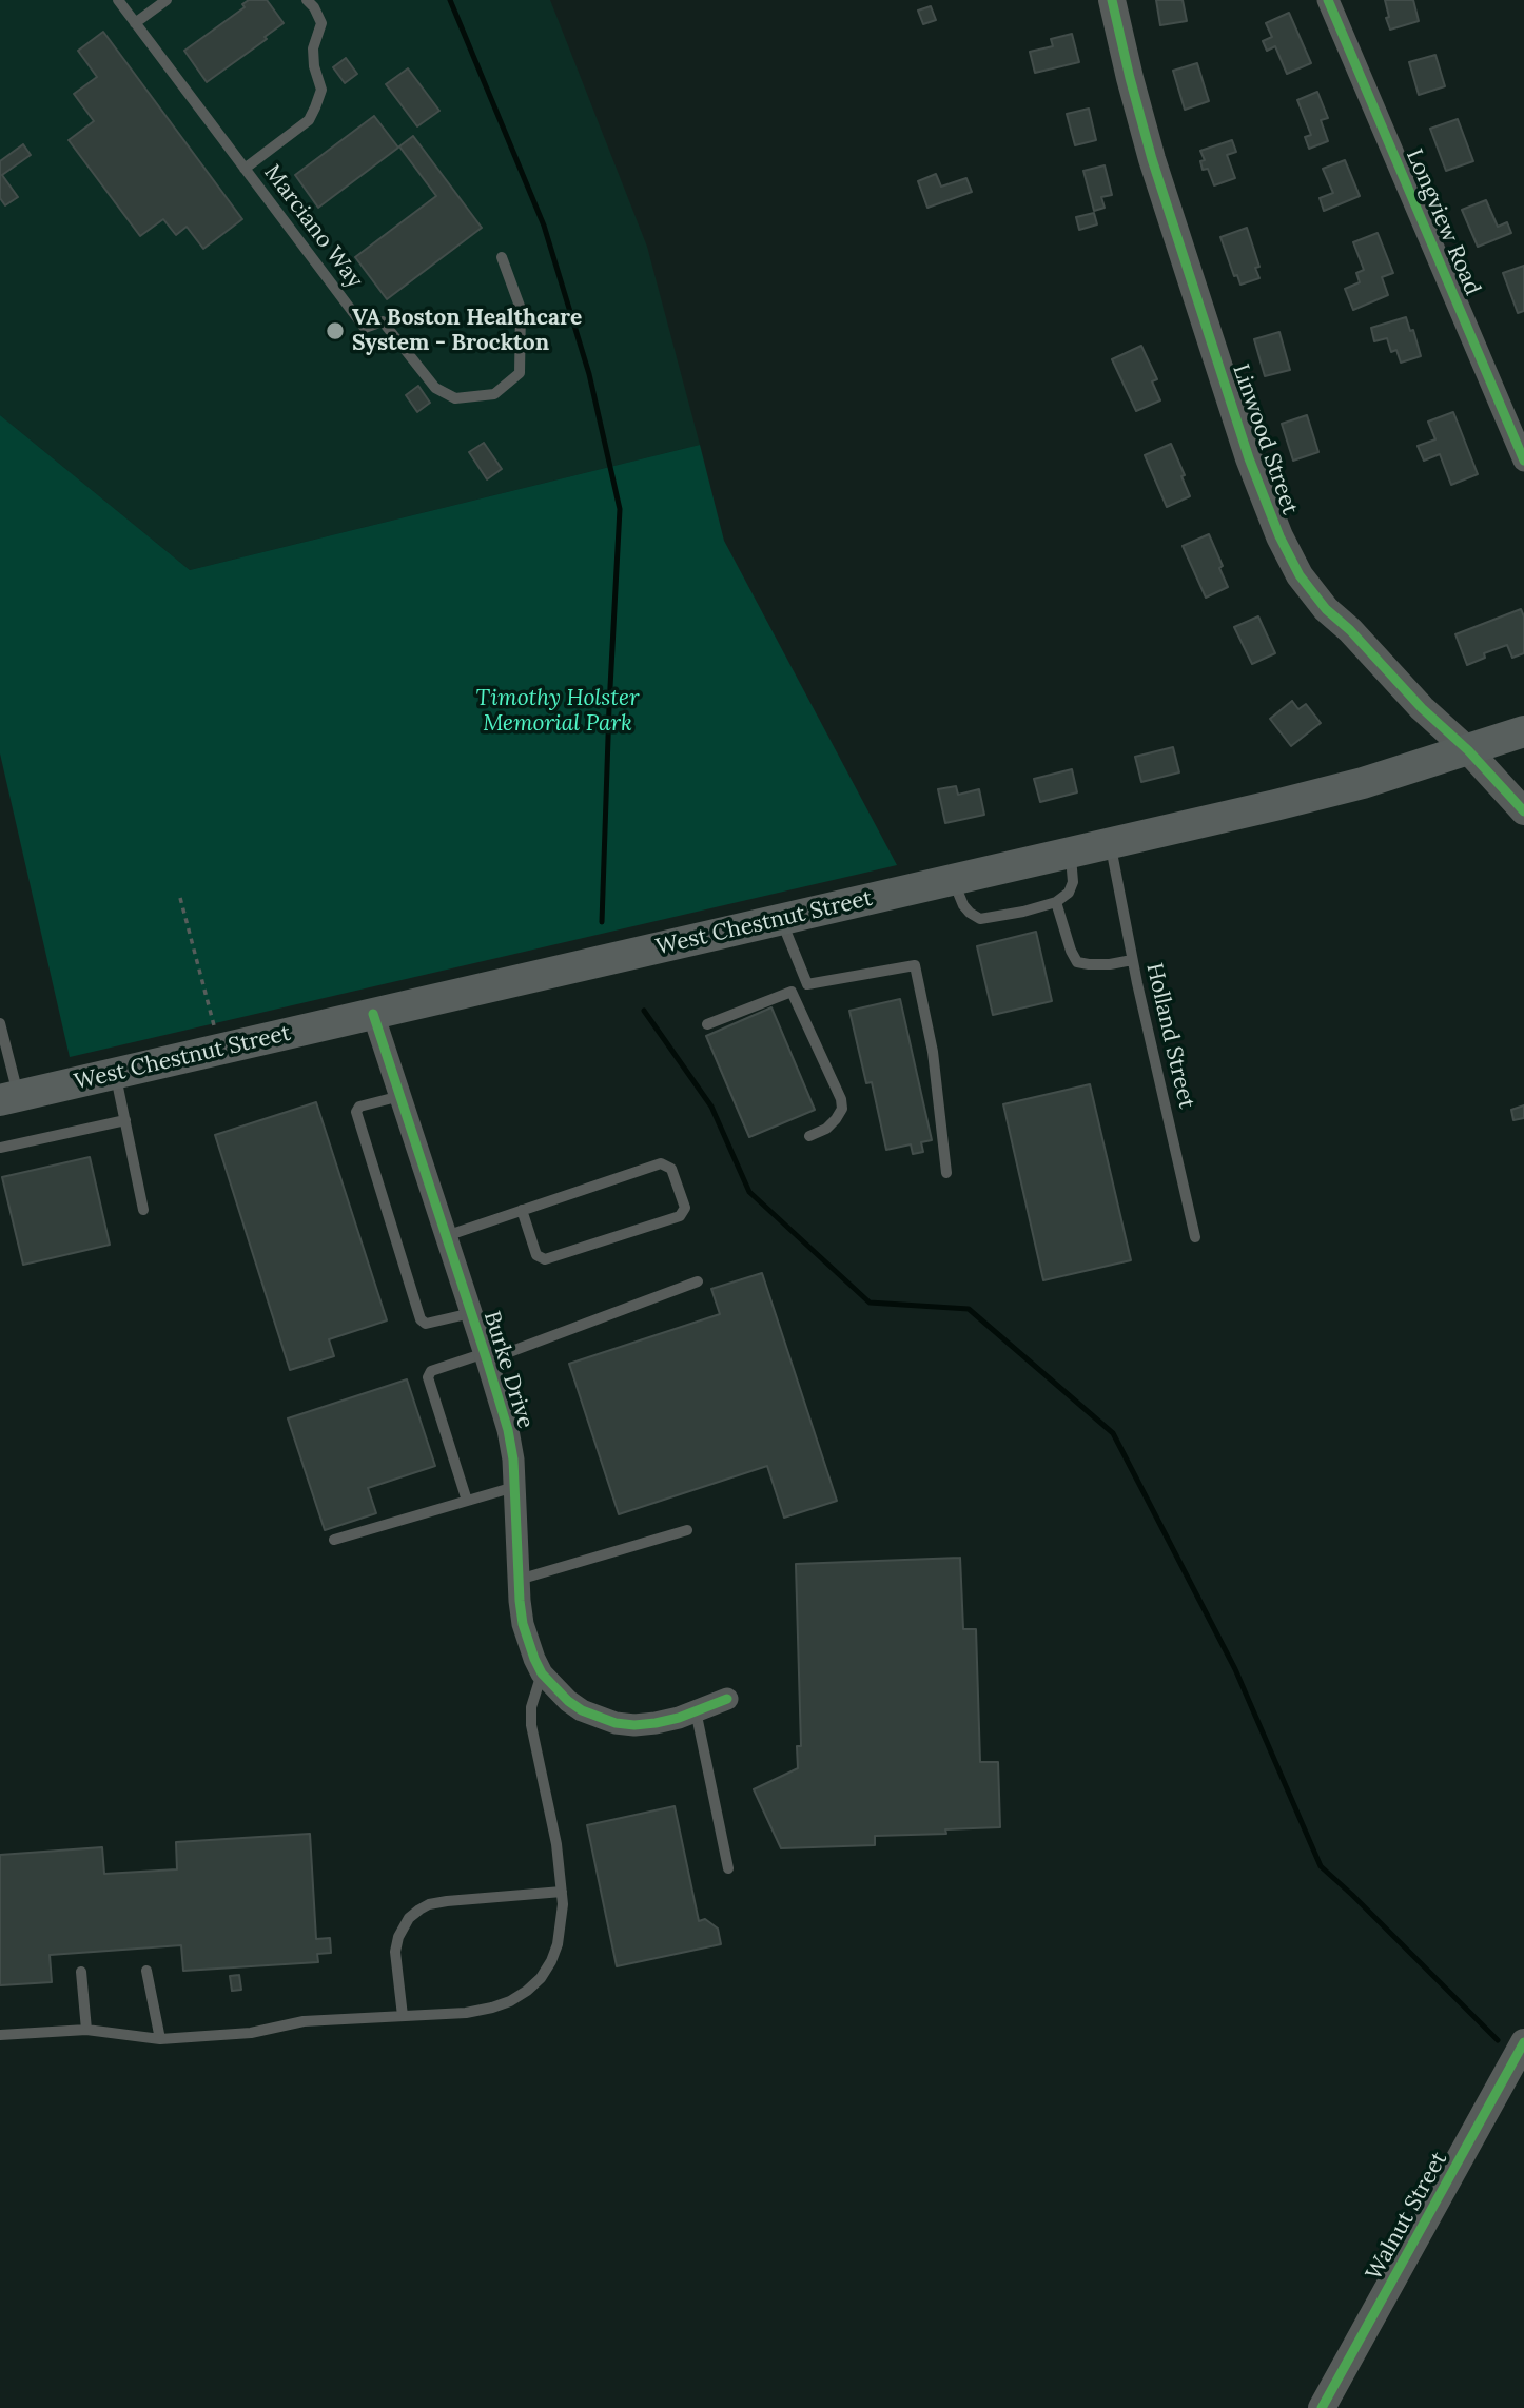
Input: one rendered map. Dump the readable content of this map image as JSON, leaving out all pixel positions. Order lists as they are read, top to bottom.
{
  "streets": {
    "main road": ["West Chestnut Street"],
    "street": [
      "Longview Road",
      "Linwood Street",
      "Burke Drive",
      "Walnut Street"
    ],
    "lane": ["Marciano Way", "Holland Street"]
  },
  "crossings": [
    ["Linwood Street", "West Chestnut Street"],
    ["West Chestnut Street", "Holland Street"],
    ["West Chestnut Street", "Burke Drive"]
  ],
  "parks": ["Timothy Holster Memorial Park"],
  "places": ["VA Boston Healthcare System - Brockton"]
}
